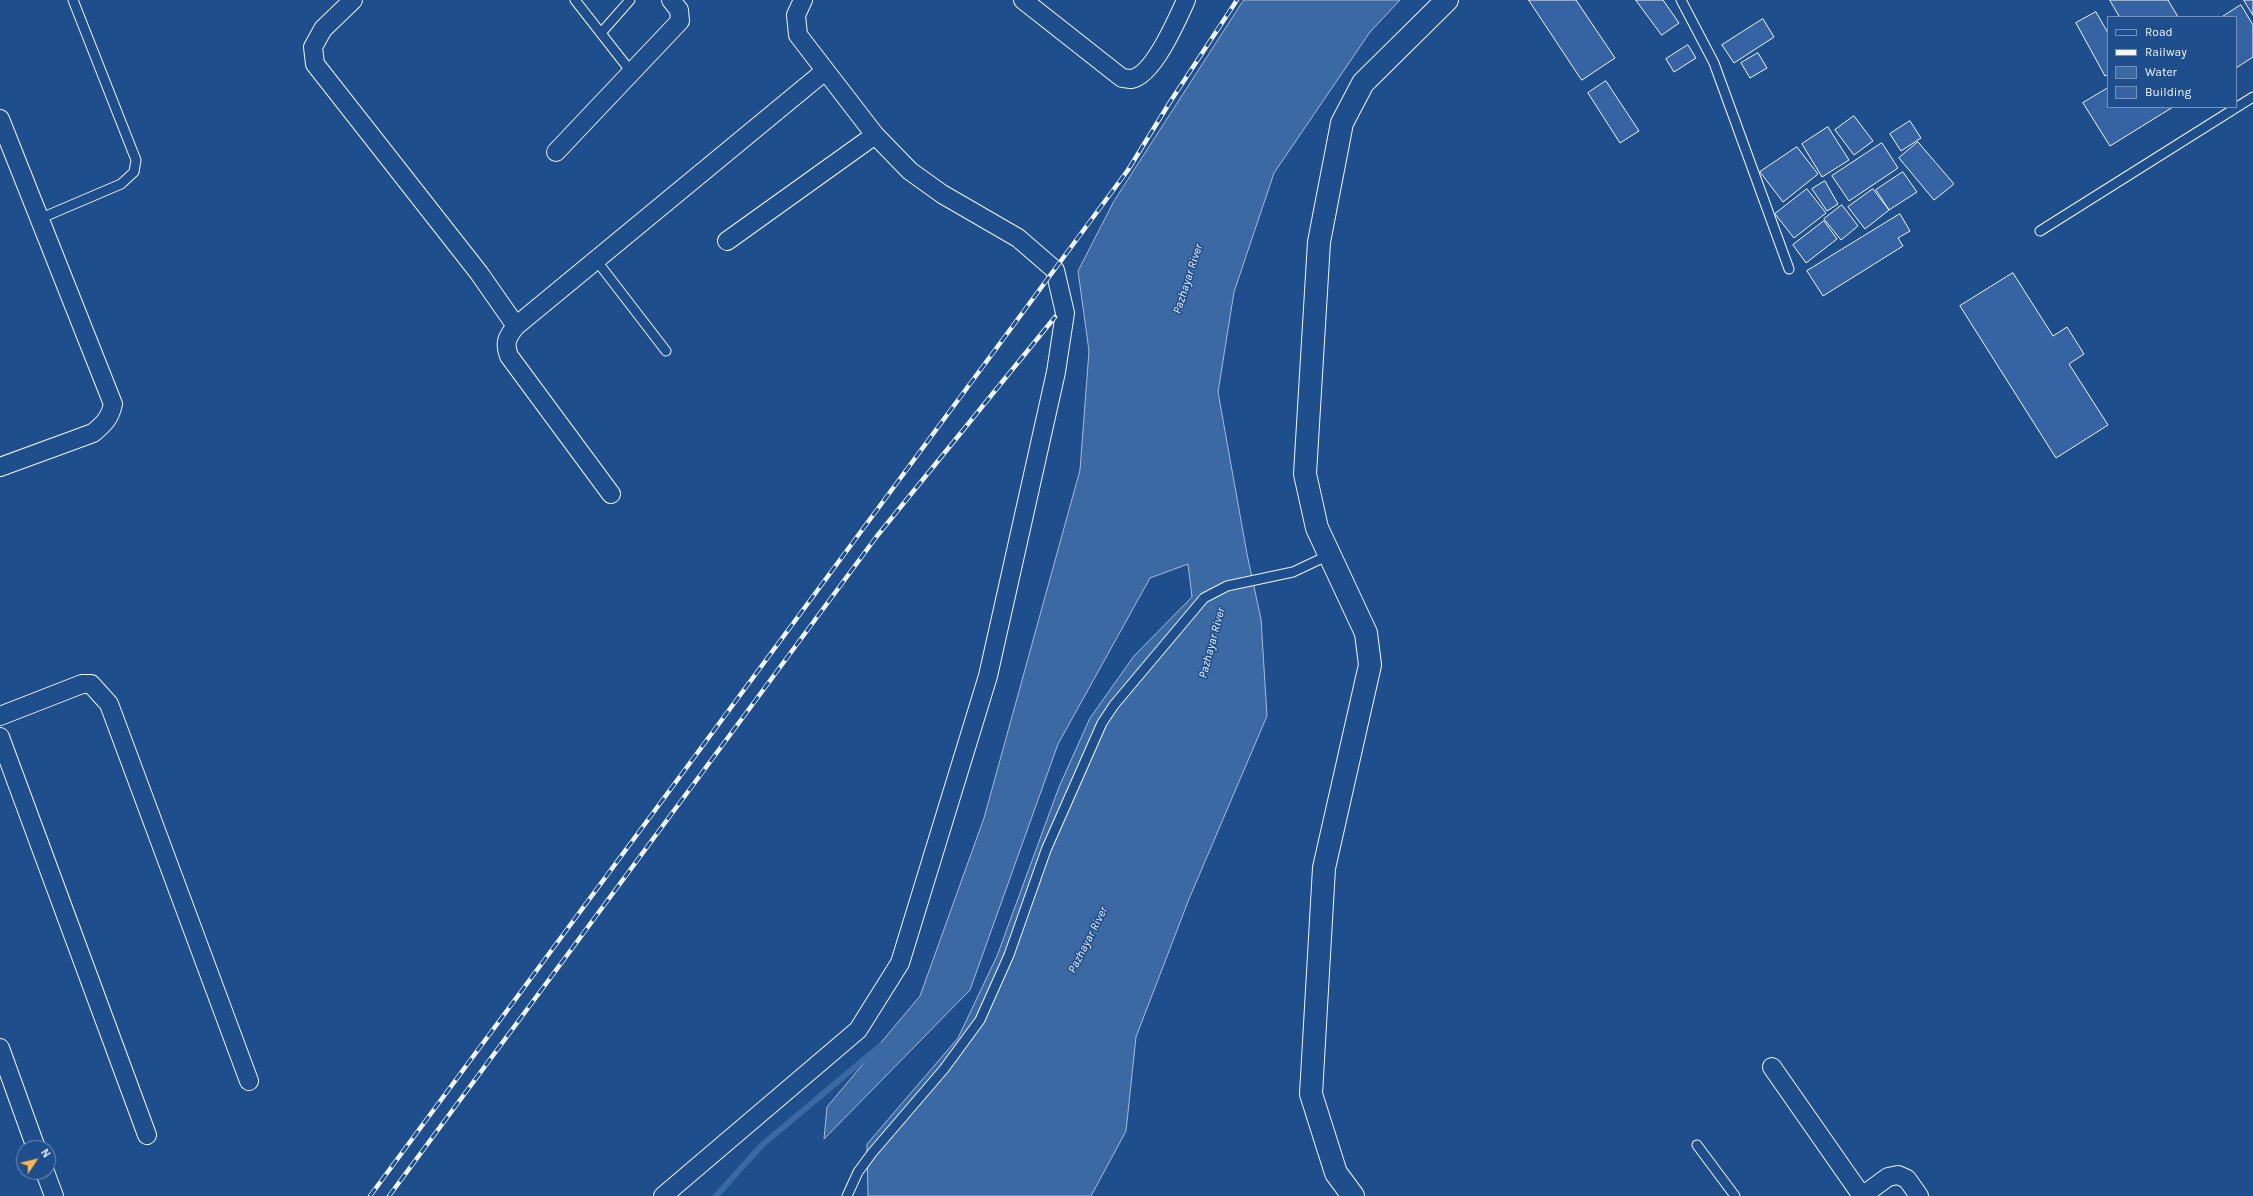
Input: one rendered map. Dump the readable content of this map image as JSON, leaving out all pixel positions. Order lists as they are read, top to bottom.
{
  "water": ["Pazhayar River"],
  "legend": [
    "Road",
    "Railway",
    "Water",
    "Building"
  ],
  "north": "top right"
}
